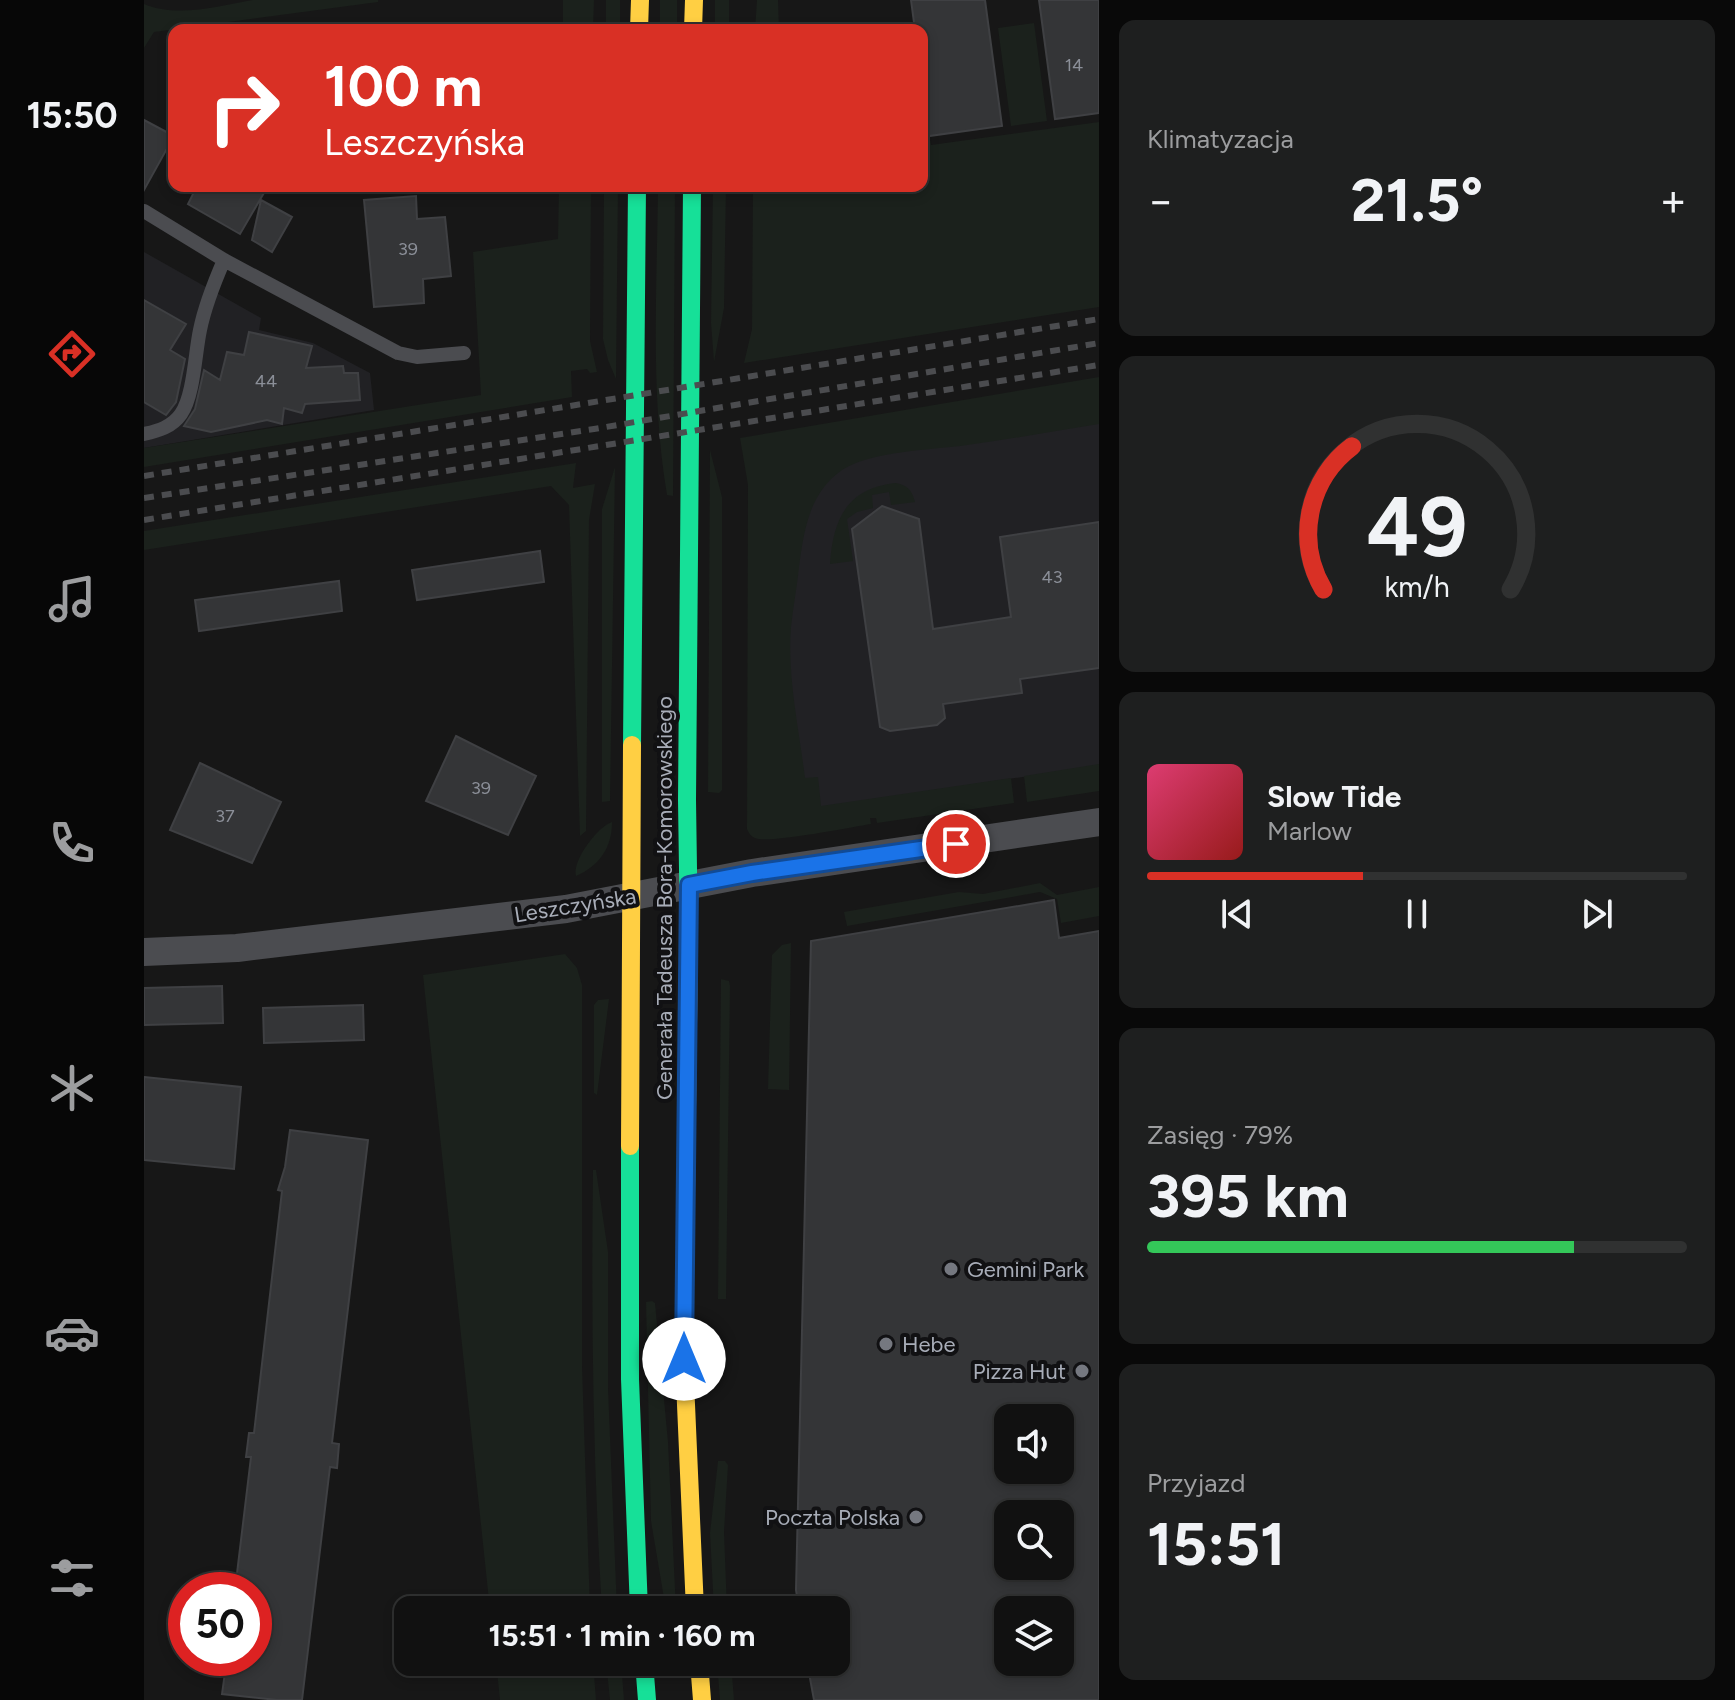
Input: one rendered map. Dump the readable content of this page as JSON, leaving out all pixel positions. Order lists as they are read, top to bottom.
{
  "streets": {
    "main road": ["Generała Tadeusza Bora-Komorowskiego"],
    "street": ["Leszczyńska"]
  },
  "crossings": [
    ["Generała Tadeusza Bora-Komorowskiego", "Leszczyńska"]
  ],
  "places": [
    "Gemini Park",
    "Hebe",
    "Pizza Hut",
    "Poczta Polska"
  ],
  "house_numbers": [
    "14",
    "39",
    "44",
    "43",
    "39",
    "37"
  ],
  "page": {
    "tabs": "15:50",
    "tile": [
      "Klimatyzacja",
      ["Zasięg · 79%", "395 km"],
      ["Przyjazd", "15:51"]
    ],
    "turn": ["100 m", "Leszczyńska"],
    "heat": ["−", "21.5°", "+"],
    "song": ["Slow Tide", "Marlow"],
    "limit": "50",
    "trip": "15:51 · 1 min · 160 m",
    "gauge": ["49", "km/h"]
  }
}
